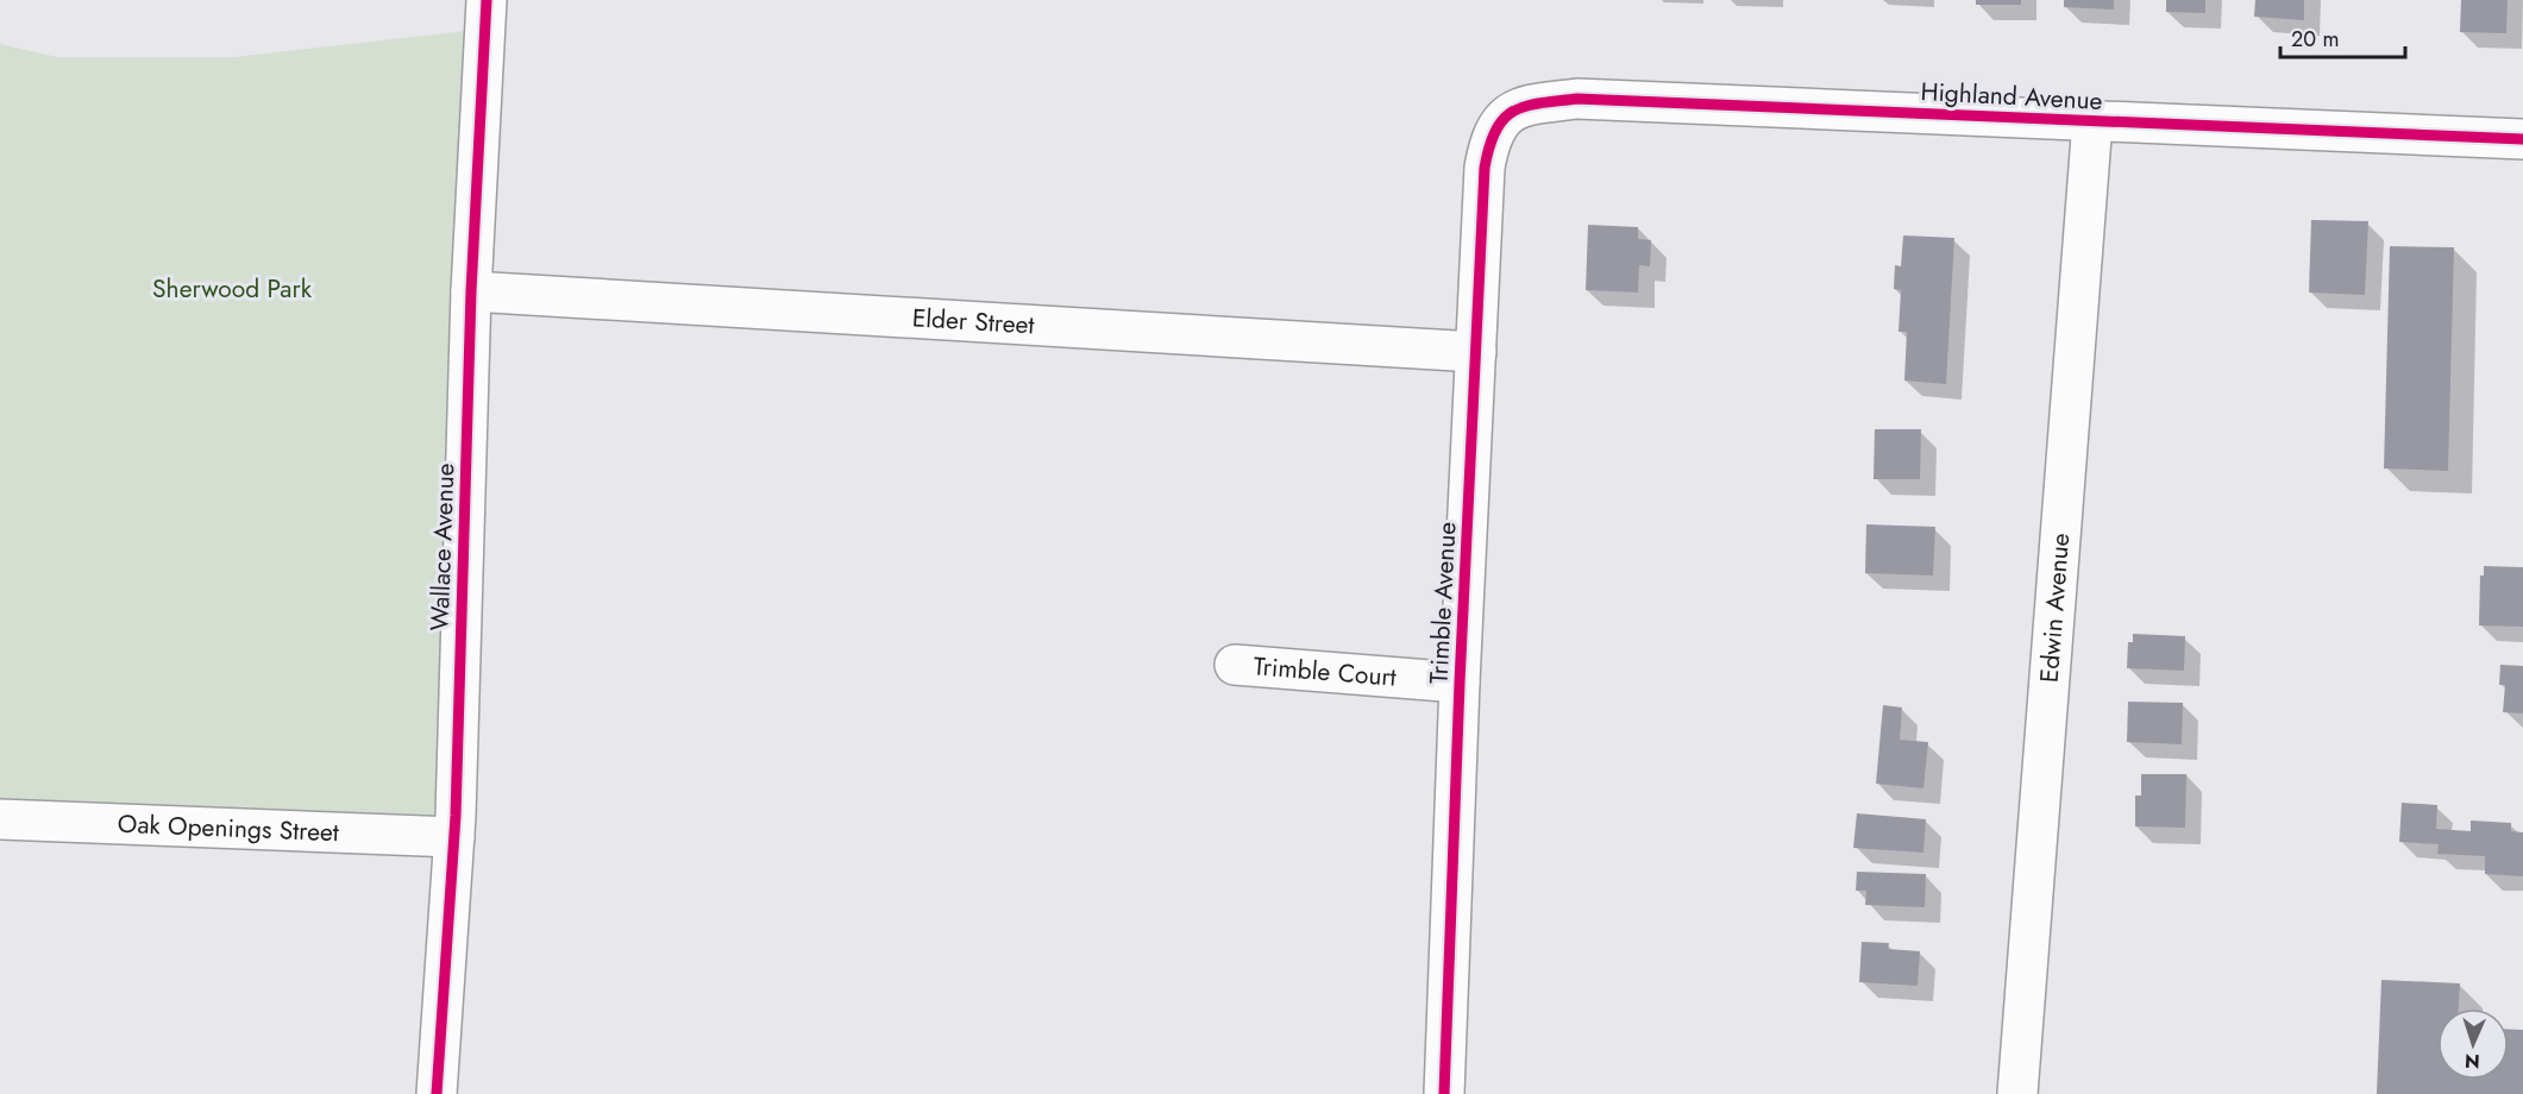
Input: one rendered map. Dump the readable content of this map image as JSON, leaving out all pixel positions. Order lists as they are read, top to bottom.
{
  "streets": {
    "street": [
      "Highland Avenue",
      "Elder Street",
      "Wallace Avenue",
      "Trimble Avenue",
      "Edwin Avenue",
      "Trimble Court",
      "Oak Openings Street"
    ]
  },
  "crossings": [
    ["Highland Avenue", "Trimble Avenue"],
    ["Highland Avenue", "Edwin Avenue"],
    ["Elder Street", "Wallace Avenue"],
    ["Elder Street", "Trimble Avenue"],
    ["Wallace Avenue", "Oak Openings Street"],
    ["Trimble Avenue", "Trimble Court"]
  ],
  "parks": ["Sherwood Park"],
  "scale_bar": "20 m",
  "north": "bottom"
}
